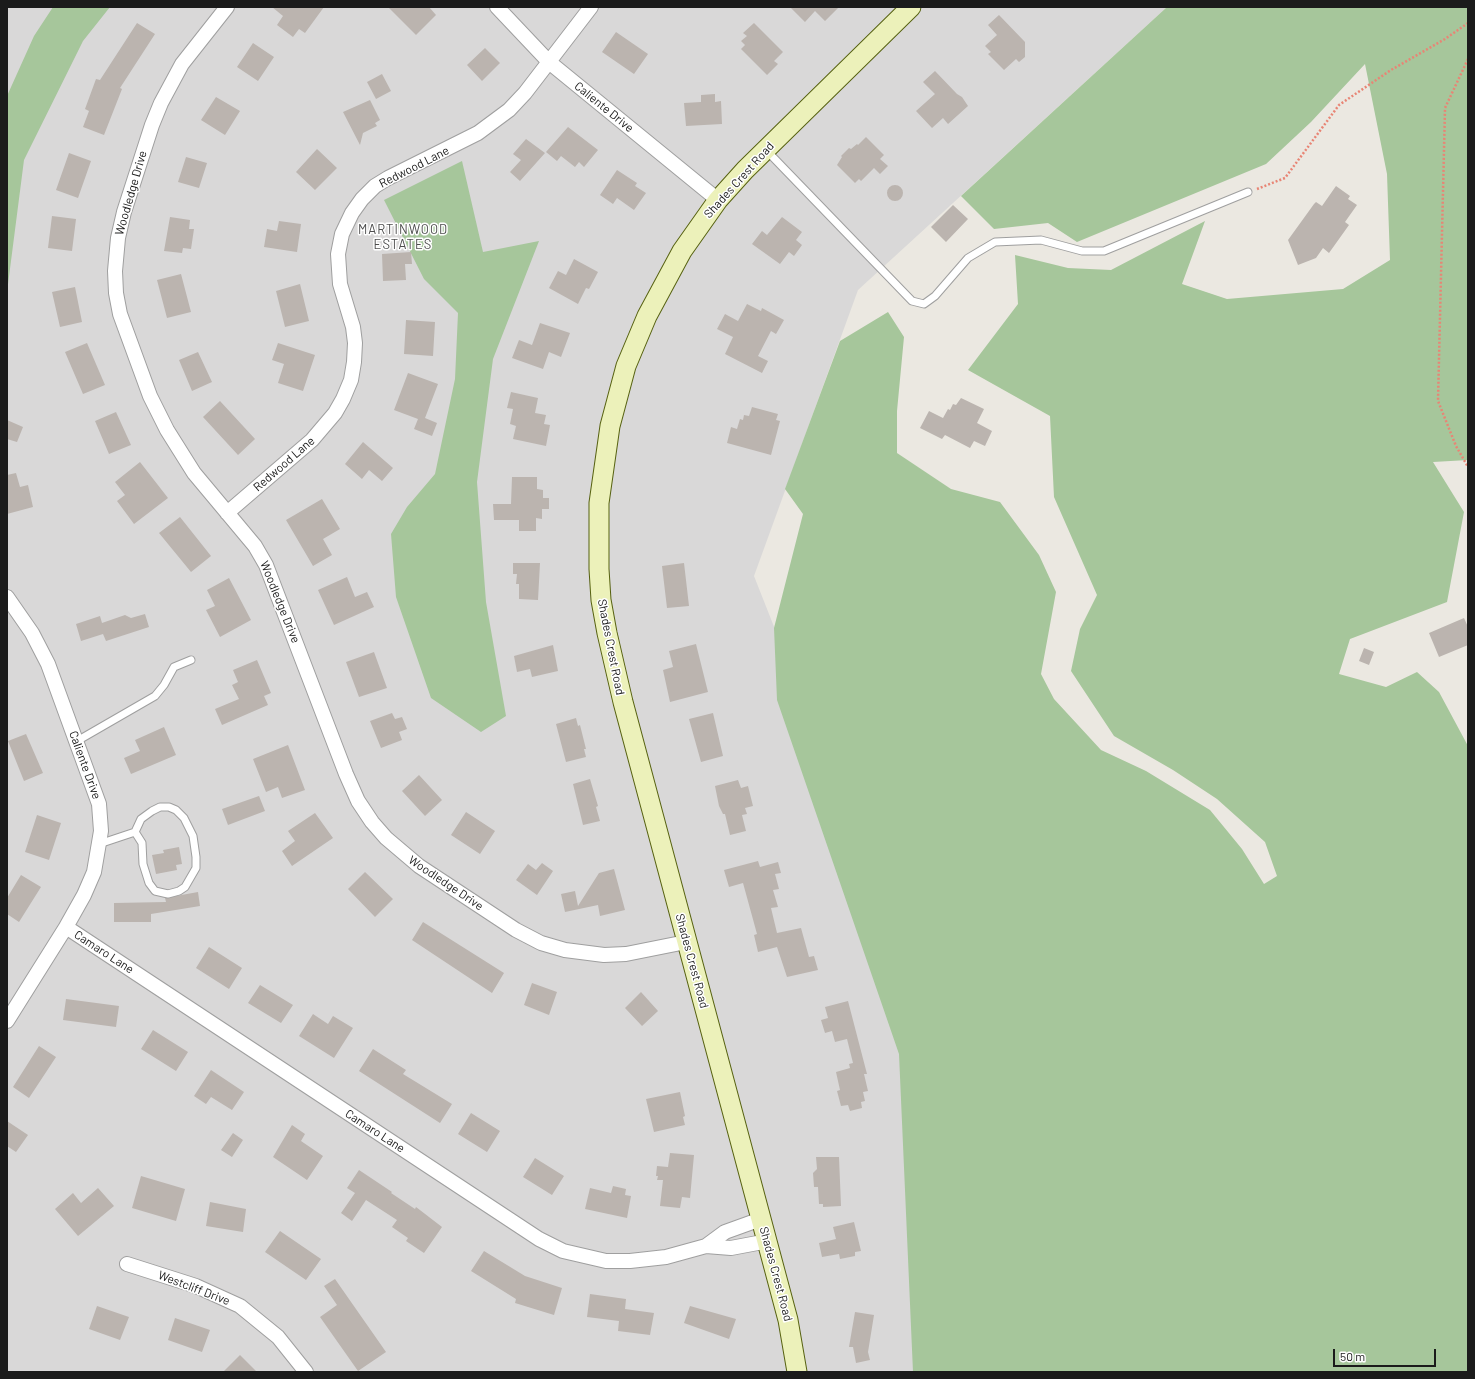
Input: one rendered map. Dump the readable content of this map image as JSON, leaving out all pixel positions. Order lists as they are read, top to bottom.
{
  "streets": {
    "street": [
      "Caliente Drive",
      "Redwood Lane",
      "Shades Crest Road",
      "Woodledge Drive",
      "Camaro Lane",
      "Westcliff Drive"
    ]
  },
  "crossings": [
    ["Caliente Drive", "Redwood Lane"],
    ["Caliente Drive", "Shades Crest Road"],
    ["Caliente Drive", "Camaro Lane"],
    ["Redwood Lane", "Woodledge Drive"],
    ["Shades Crest Road", "Woodledge Drive"],
    ["Shades Crest Road", "Camaro Lane"]
  ],
  "districts": ["MARTINWOOD ESTATES"],
  "scale_bar": "50 m"
}
